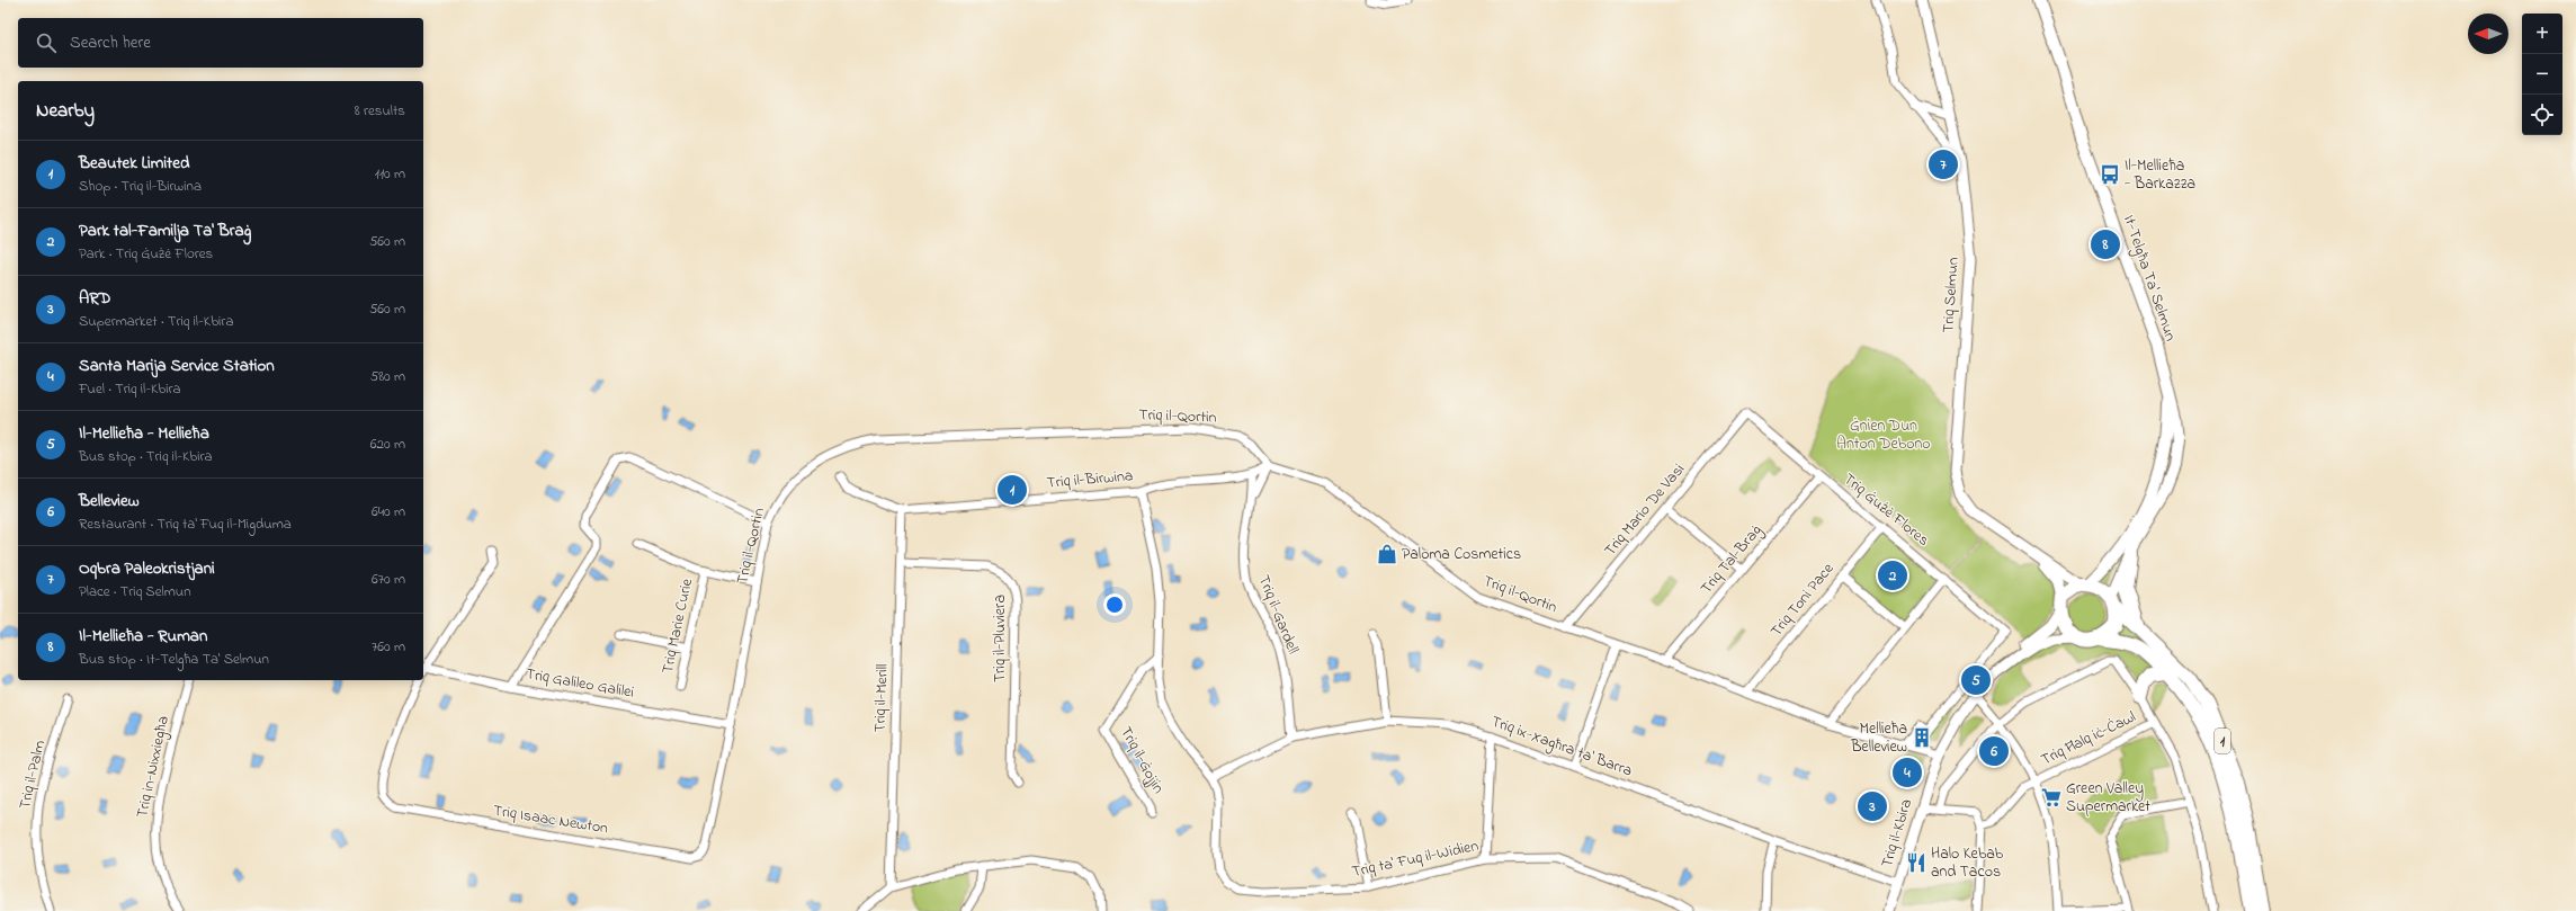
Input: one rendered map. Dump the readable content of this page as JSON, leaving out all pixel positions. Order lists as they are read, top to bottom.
{
  "streets": {
    "highway": ["1"],
    "main road": ["It-Telgħa Ta' Selmun"],
    "street": [
      "Triq Selmun",
      "Triq il-Qortin",
      "Triq il-Birwina",
      "Triq Mario De Vasi",
      "Triq Ġużè Flores",
      "Triq Tal-Braġ",
      "Triq Toni Pace",
      "Triq il-Gardell",
      "Triq Marie Curie",
      "Triq il-Pluviera",
      "Triq Galileo Galilei",
      "Triq il-Merill",
      "Triq Ħalq iċ-Ċawl",
      "Triq ix-Xagħra ta' Barra",
      "Triq il-Ġojjin",
      "Triq in-Nixxiegħa",
      "Triq il-Palm",
      "Triq Isaac Newton",
      "Triq il-Kbira",
      "Triq ta' Fuq il-Widien"
    ]
  },
  "crossings": [
    ["It-Telgħa Ta' Selmun", "Triq Selmun"],
    ["It-Telgħa Ta' Selmun", "1"],
    ["It-Telgħa Ta' Selmun", "Triq il-Kbira"],
    ["Triq Selmun", "1"],
    ["Triq Selmun", "Triq il-Kbira"],
    ["Triq il-Qortin", "Triq il-Birwina"],
    ["Triq il-Qortin", "Triq Mario De Vasi"],
    ["Triq il-Qortin", "Triq Ġużè Flores"],
    ["Triq il-Qortin", "Triq Tal-Braġ"],
    ["Triq il-Qortin", "Triq Toni Pace"],
    ["Triq il-Qortin", "Triq il-Gardell"],
    ["Triq il-Qortin", "Triq Galileo Galilei"],
    ["Triq il-Qortin", "Triq Isaac Newton"],
    ["Triq il-Qortin", "Triq il-Kbira"],
    ["Triq il-Birwina", "Triq il-Gardell"],
    ["Triq il-Birwina", "Triq il-Merill"],
    ["Triq il-Birwina", "Triq ta' Fuq il-Widien"],
    ["Triq Mario De Vasi", "Triq Ġużè Flores"],
    ["Triq Ġużè Flores", "Triq Tal-Braġ"],
    ["Triq Ġużè Flores", "Triq Toni Pace"],
    ["Triq il-Gardell", "Triq ix-Xagħra ta' Barra"],
    ["Triq il-Pluviera", "Triq il-Merill"],
    ["1", "Triq il-Kbira"],
    ["Triq ix-Xagħra ta' Barra", "Triq il-Kbira"],
    ["Triq ix-Xagħra ta' Barra", "Triq ta' Fuq il-Widien"],
    ["Triq il-Ġojjin", "Triq ta' Fuq il-Widien"]
  ],
  "parks": ["Ġnien Dun Anton Debono"],
  "places": {
    "bus stop": ["Il-Mellieħa - Barkazza"],
    "shop": ["Paloma Cosmetics"],
    "building": ["Mellieħa Belleview"],
    "supermarket": ["Green Valley Supermarket"],
    "restaurant": ["Halo Kebab and Tacos"]
  },
  "north": "left",
  "page": {
    "map_buttons": ["+", "−"],
    "search": "Search here",
    "heading": ["Nearby", "8 results"],
    "list": [
      {
        "mark": "1",
        "name": "Beautek Limited",
        "note": "Shop · Triq il-Birwina",
        "value": "110 m"
      },
      {
        "mark": "2",
        "name": "Park tal-Familja Ta' Braġ",
        "note": "Park · Triq Ġużè Flores",
        "value": "560 m"
      },
      {
        "mark": "3",
        "name": "ARD",
        "note": "Supermarket · Triq il-Kbira",
        "value": "560 m"
      },
      {
        "mark": "4",
        "name": "Santa Marija Service Station",
        "note": "Fuel · Triq il-Kbira",
        "value": "580 m"
      },
      {
        "mark": "5",
        "name": "Il-Mellieħa - Mellieħa",
        "note": "Bus stop · Triq il-Kbira",
        "value": "620 m"
      },
      {
        "mark": "6",
        "name": "Belleview",
        "note": "Restaurant · Triq ta' Fuq il-Migduma",
        "value": "640 m"
      },
      {
        "mark": "7",
        "name": "Oqbra Paleokristjani",
        "note": "Place · Triq Selmun",
        "value": "670 m"
      },
      {
        "mark": "8",
        "name": "Il-Mellieħa - Ruman",
        "note": "Bus stop · It-Telgħa Ta' Selmun",
        "value": "760 m"
      }
    ],
    "pins": [
      "7",
      "8",
      "1",
      "2",
      "5",
      "6",
      "4",
      "3"
    ]
  }
}
